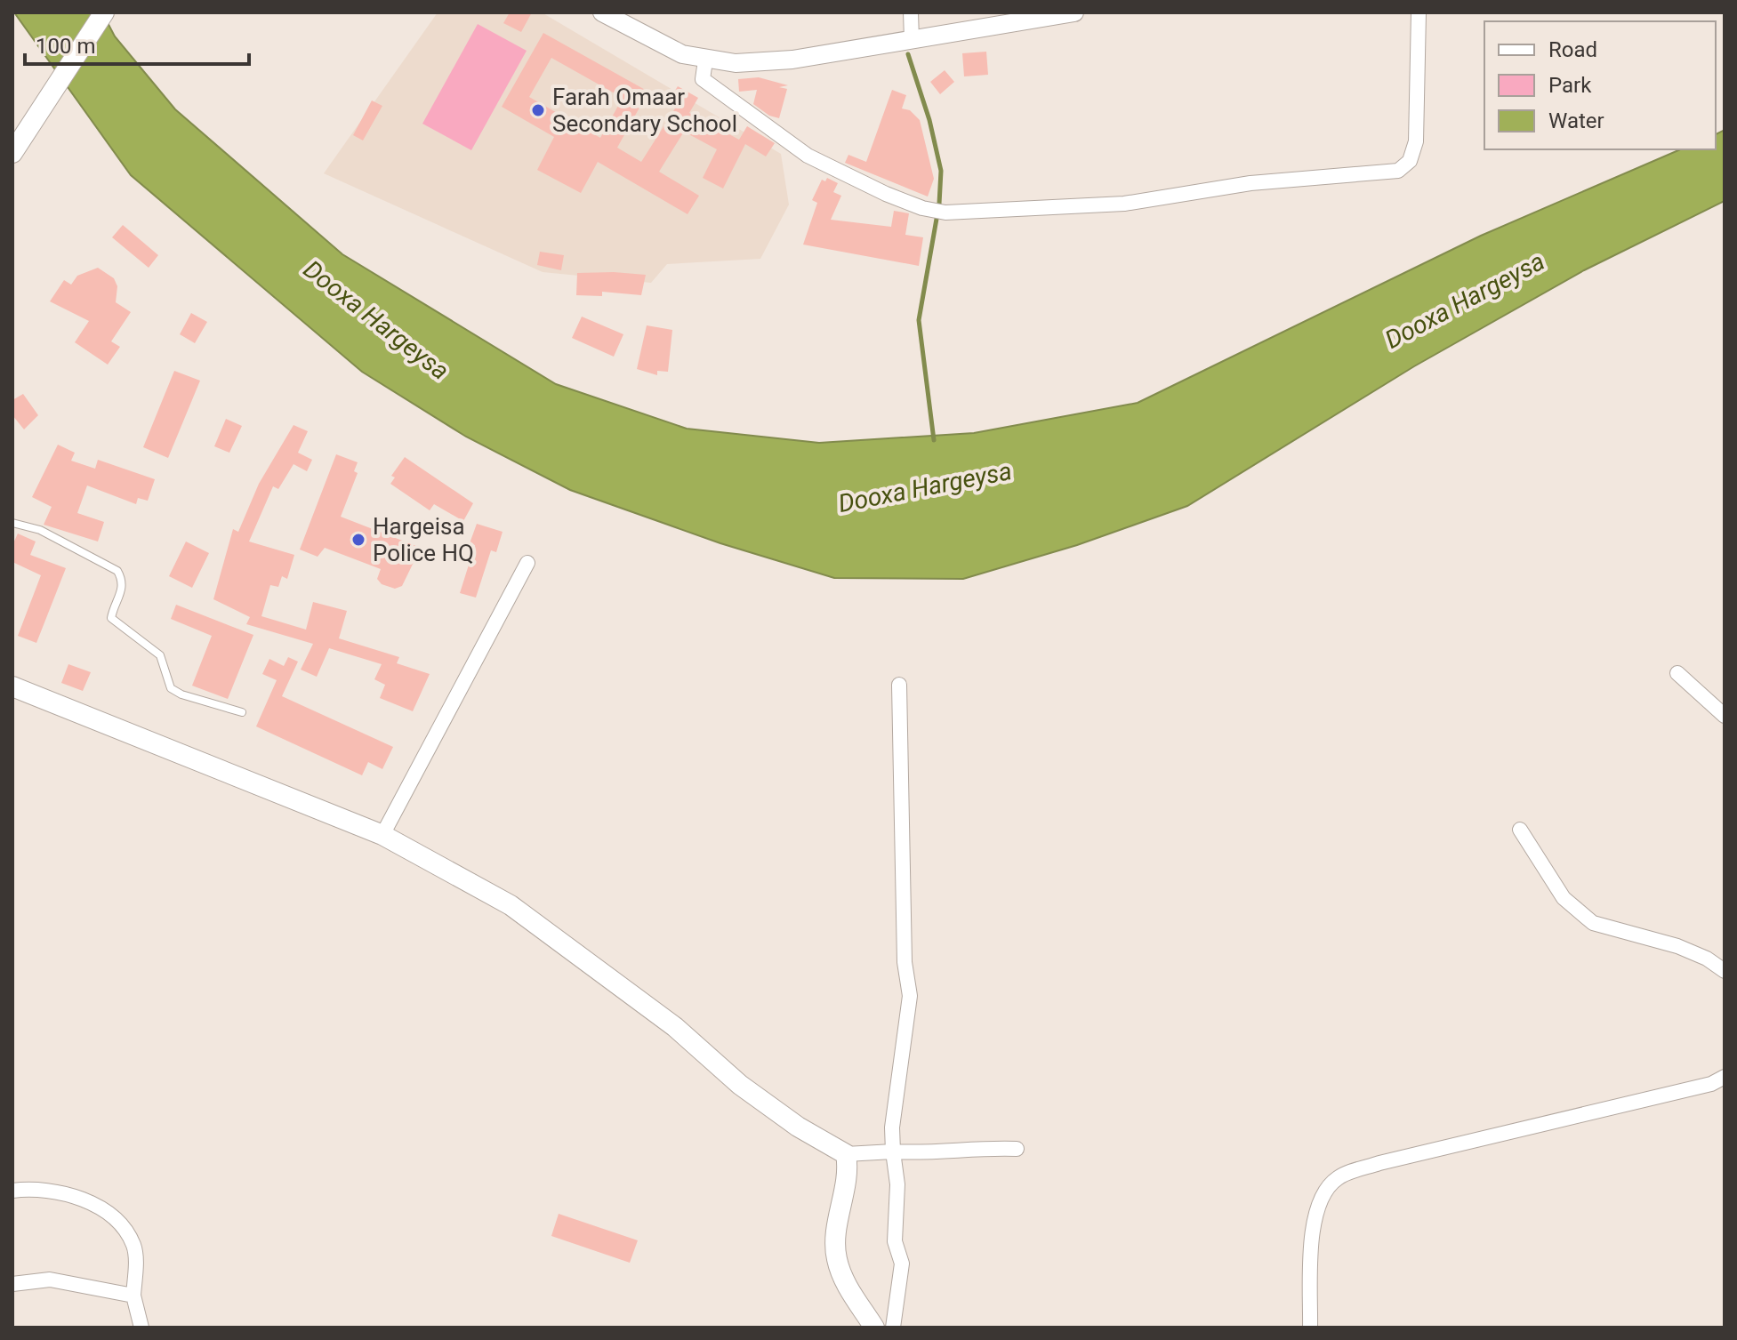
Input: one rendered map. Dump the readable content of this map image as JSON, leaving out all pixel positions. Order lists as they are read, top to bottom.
{
  "water": ["Dooxa Hargeysa"],
  "places": ["Farah Omaar Secondary School", "Hargeisa Police HQ"],
  "legend": ["Road", "Park", "Water"],
  "scale_bar": "100 m"
}
